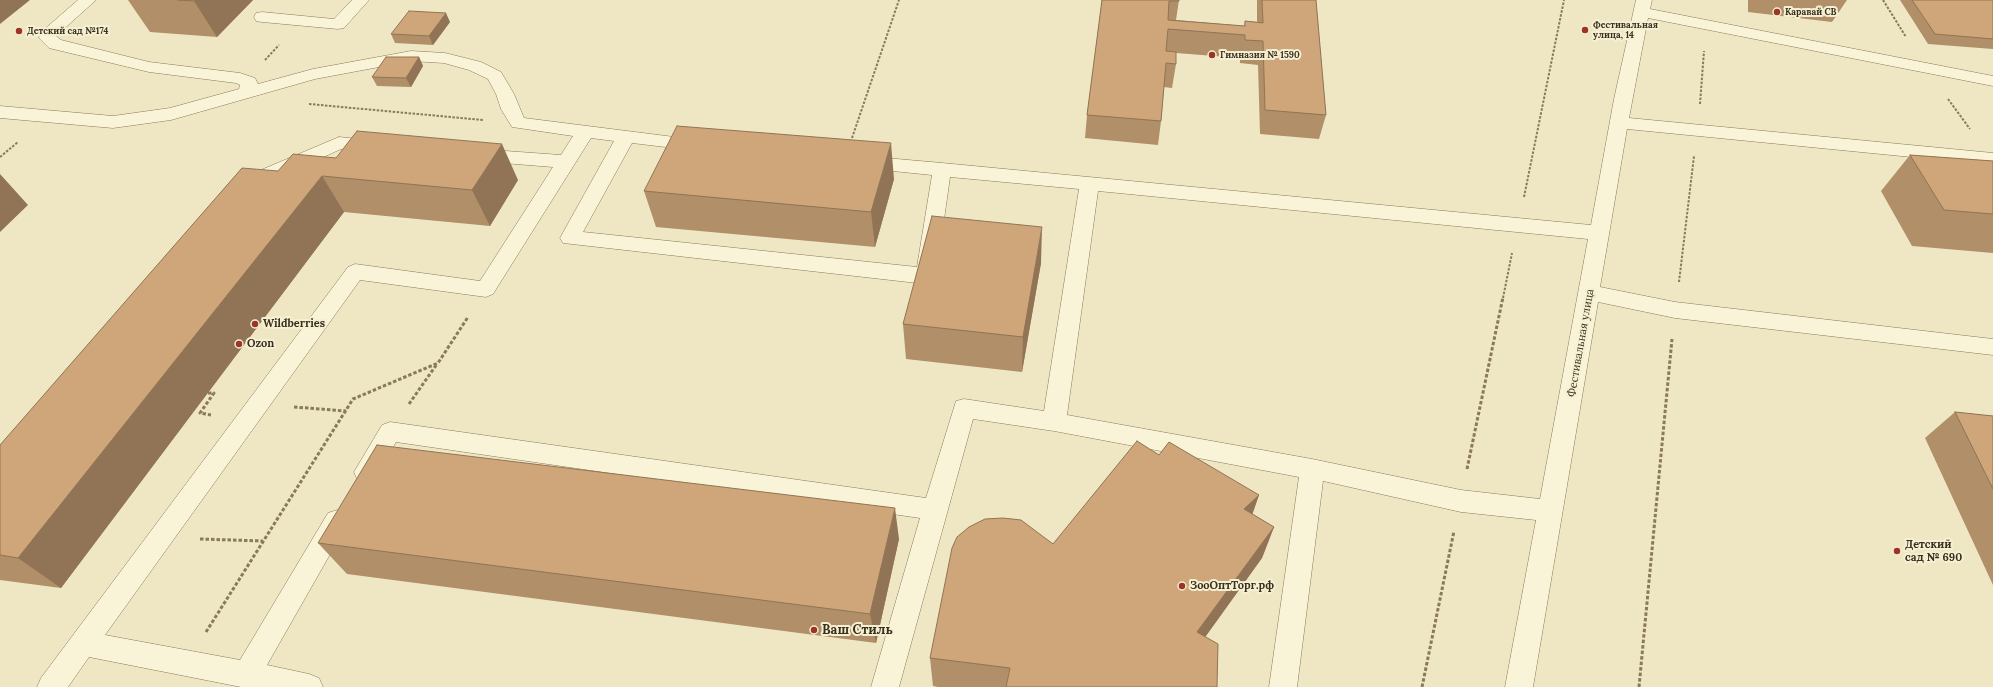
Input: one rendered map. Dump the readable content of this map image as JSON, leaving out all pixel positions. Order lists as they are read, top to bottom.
{
  "streets": {
    "street": ["Фестивальная улица"]
  },
  "places": [
    "Каравай СВ",
    "Фестивальная улица, 14",
    "Детский сад №174",
    "Гимназия № 1590",
    "Wildberries",
    "Ozon",
    "Детский сад № 690",
    "ЗооОптТорг.рф",
    "Ваш Стиль"
  ]
}
